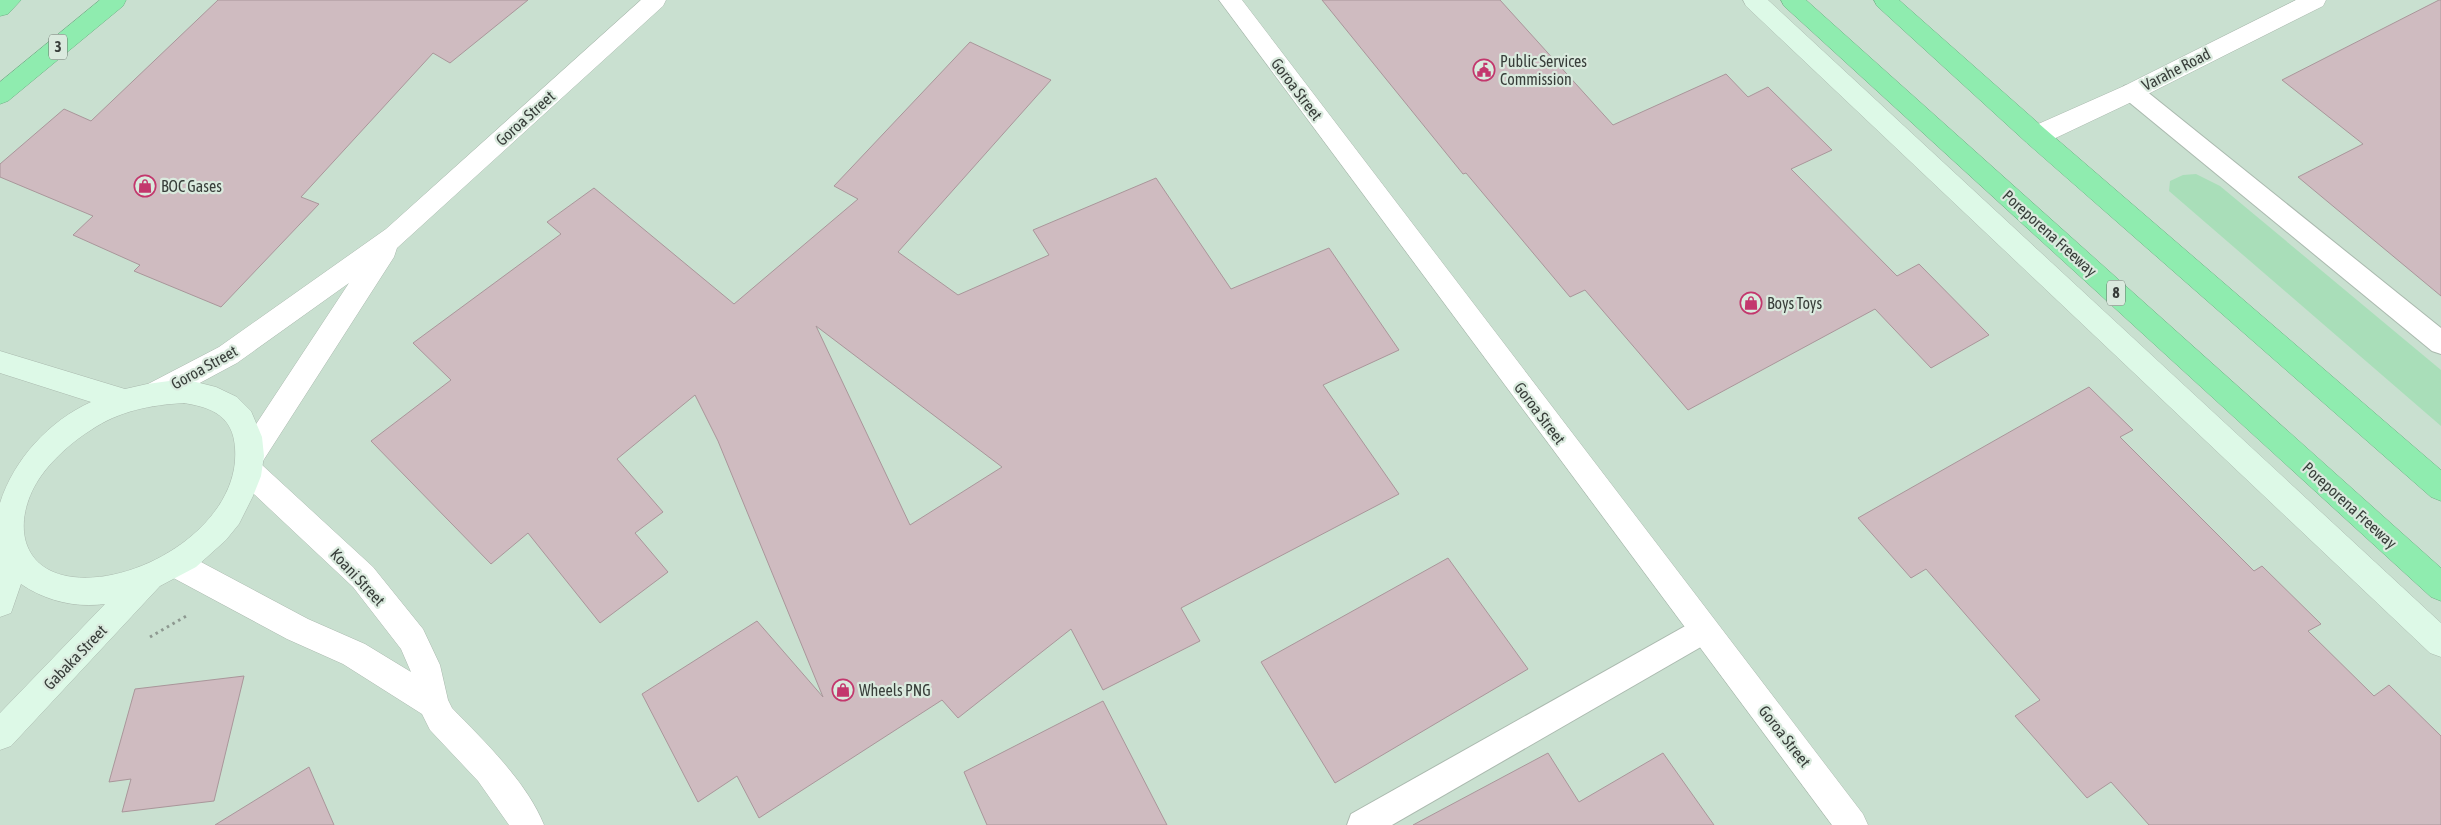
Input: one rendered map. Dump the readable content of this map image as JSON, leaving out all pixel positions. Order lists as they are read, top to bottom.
{
  "streets": {
    "highway": ["3", "Poreporena Freeway", "8"],
    "street": [
      "Varahe Road",
      "Goroa Street",
      "Koani Street",
      "Gabaka Street"
    ]
  },
  "crossings": [
    ["Goroa Street", "Koani Street"]
  ],
  "places": {
    "public building": ["Public Services Commission"],
    "shop": ["BOC Gases", "Boys Toys", "Wheels PNG"]
  }
}
